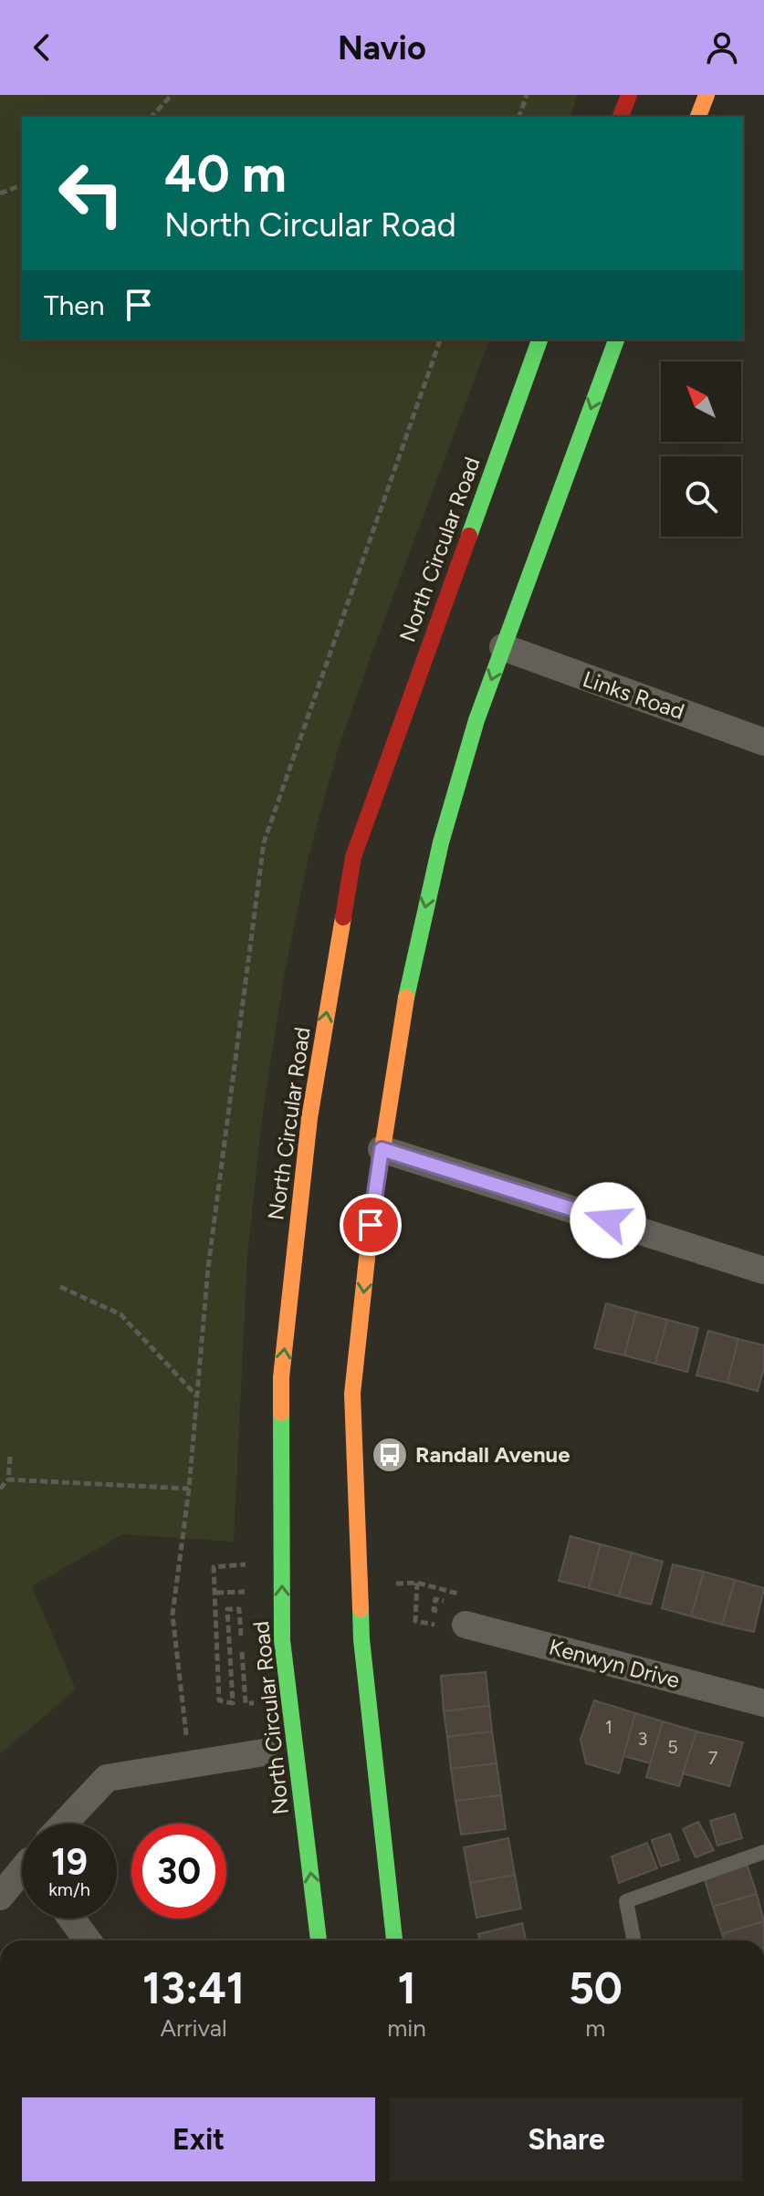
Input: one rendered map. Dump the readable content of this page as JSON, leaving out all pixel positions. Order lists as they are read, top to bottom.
{
  "streets": {
    "highway": ["North Circular Road"],
    "street": ["Links Road", "Kenwyn Drive"]
  },
  "places": {
    "bus stop": ["Randall Avenue"]
  },
  "house_numbers": [
    "1",
    "3",
    "5",
    "7"
  ],
  "north": "top left",
  "page": {
    "header": "Navio",
    "turn": ["40 m", "North Circular Road"],
    "then": "Then",
    "speed": "19 km/h",
    "limit": "30",
    "eta": [
      "13:41",
      "Arrival",
      "1",
      "min",
      "50",
      "m"
    ],
    "buttons": ["Exit", "Share"]
  }
}
